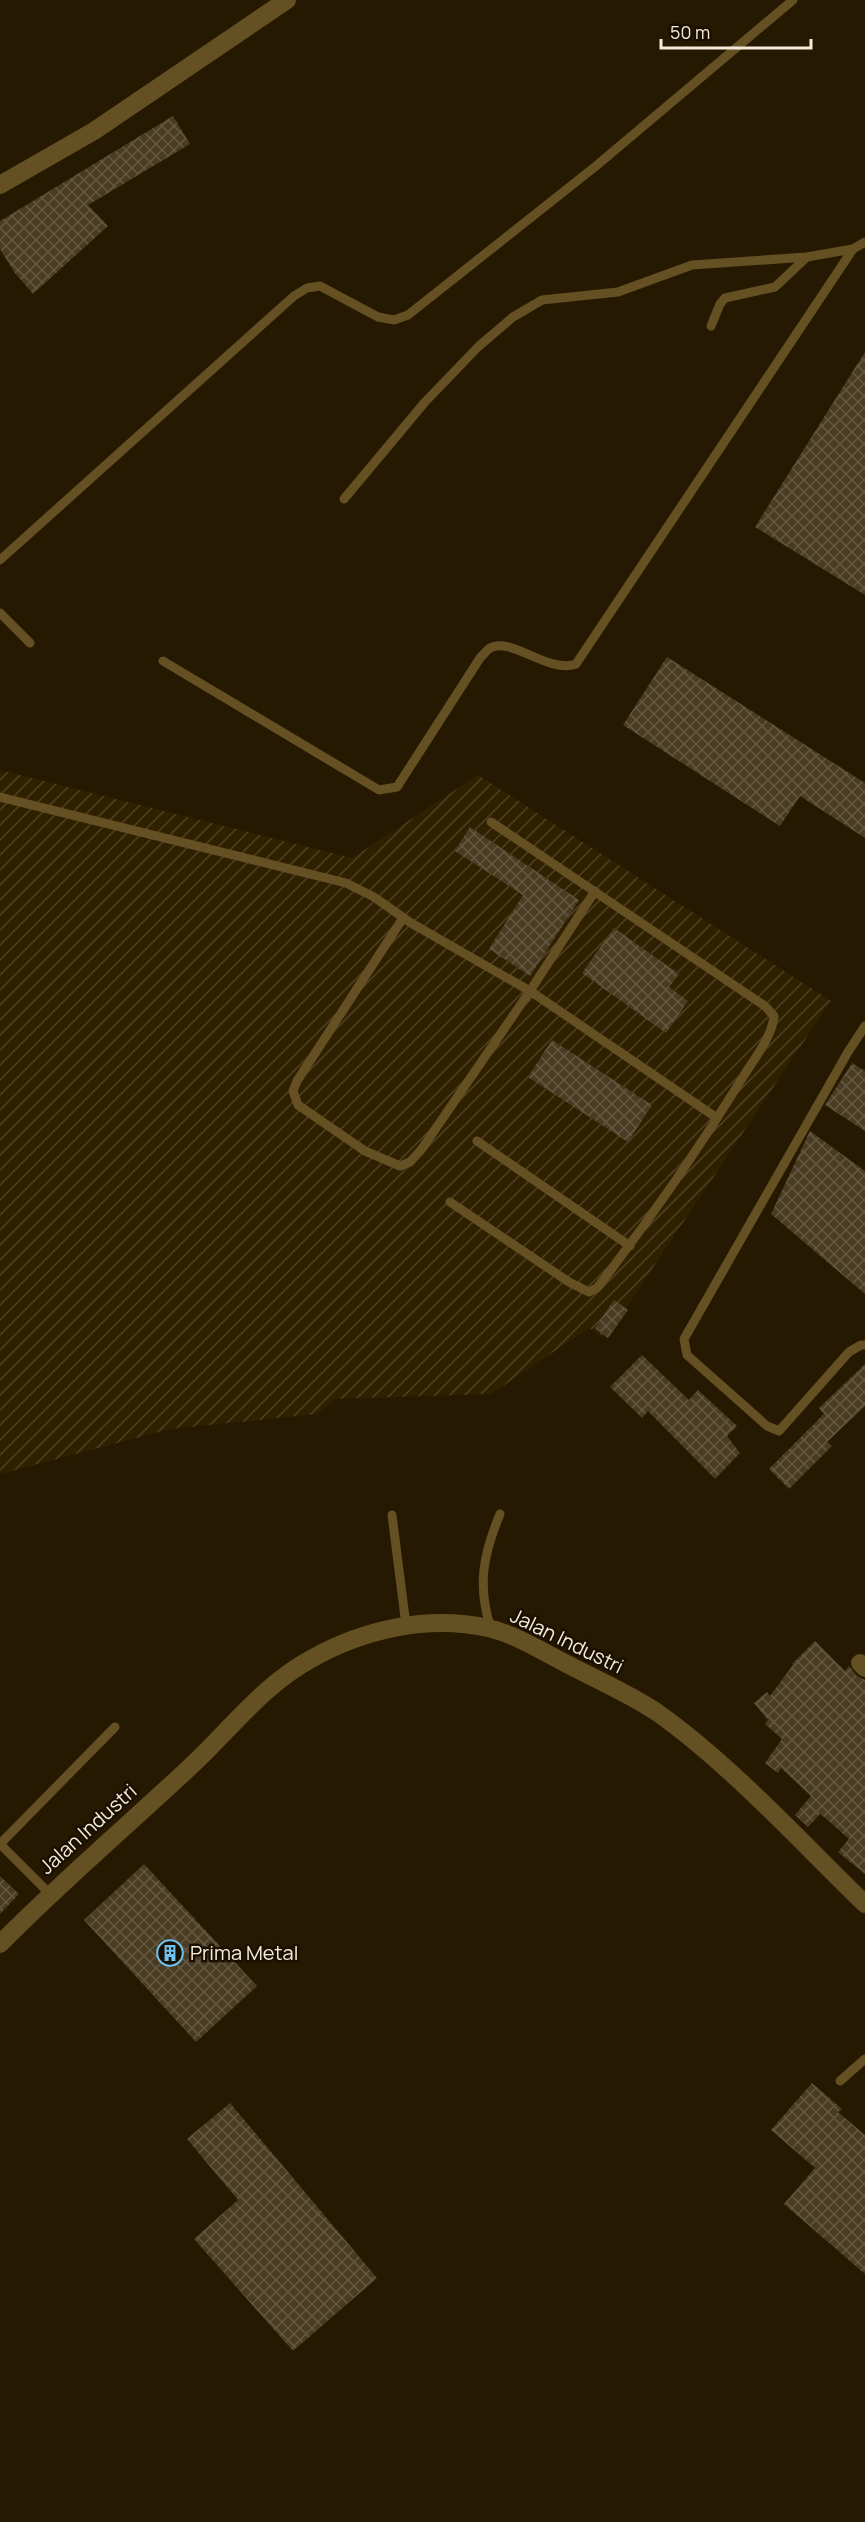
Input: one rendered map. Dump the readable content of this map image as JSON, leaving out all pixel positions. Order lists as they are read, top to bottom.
{
  "streets": {
    "street": ["Jalan Industri"]
  },
  "places": {
    "building": ["Prima Metal"]
  },
  "scale_bar": "50 m"
}
